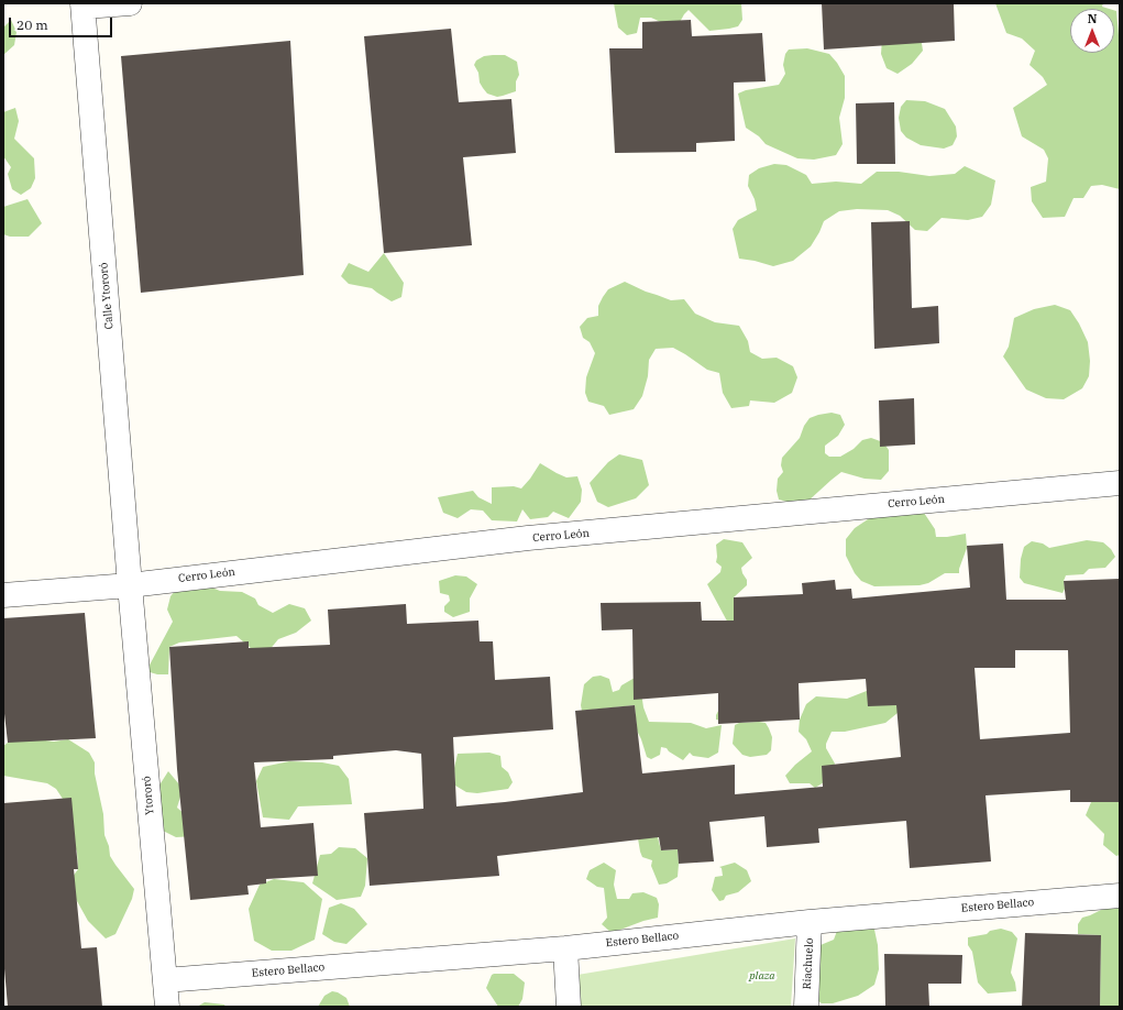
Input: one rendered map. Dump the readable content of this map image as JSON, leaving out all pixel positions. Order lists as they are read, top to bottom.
{
  "streets": {
    "street": [
      "Calle Ytororó",
      "Cerro León",
      "Ytororó",
      "Estero Bellaco",
      "Riachuelo"
    ]
  },
  "crossings": [
    ["Calle Ytororó", "Cerro León"],
    ["Calle Ytororó", "Ytororó"],
    ["Cerro León", "Ytororó"],
    ["Ytororó", "Estero Bellaco"],
    ["Estero Bellaco", "Riachuelo"]
  ],
  "parks": ["plaza"],
  "scale_bar": "20 m",
  "north": "top"
}
